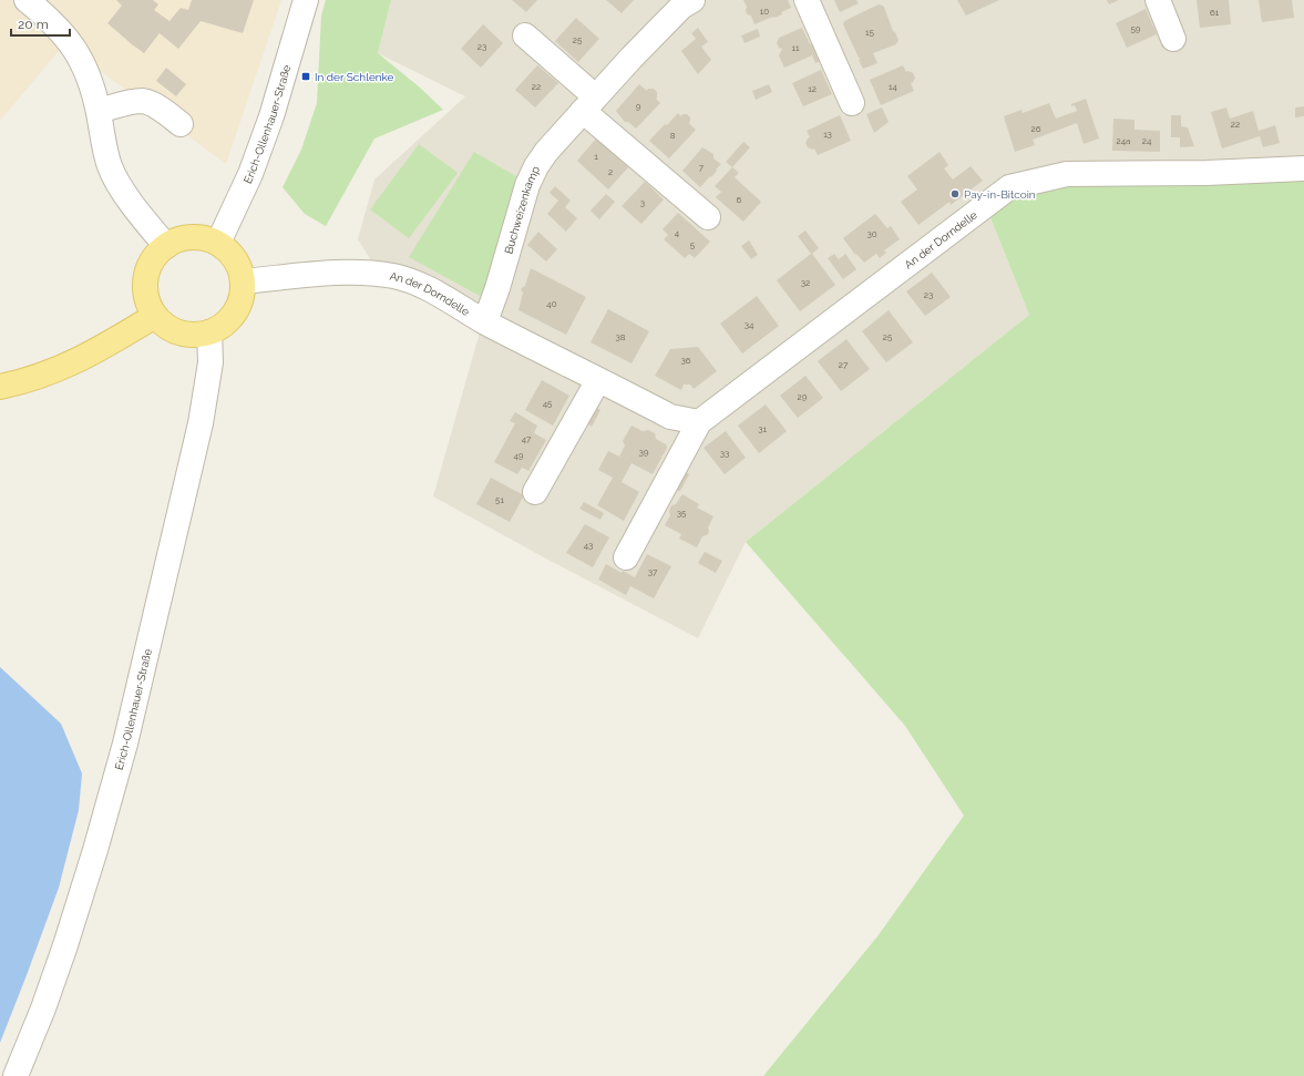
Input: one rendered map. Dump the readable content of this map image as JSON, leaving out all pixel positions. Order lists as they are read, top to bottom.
{
  "streets": {
    "street": ["Erich-Ollenhauer-Straße", "Buchweizenkamp", "An der Dorndelle"]
  },
  "crossings": [
    ["Erich-Ollenhauer-Straße", "An der Dorndelle"],
    ["Buchweizenkamp", "An der Dorndelle"]
  ],
  "places": {
    "transit": ["In der Schlenke"],
    "other": ["Pay-in-Bitcoin"]
  },
  "house_numbers": [
    "10",
    "61",
    "59",
    "15",
    "25",
    "23",
    "11",
    "22",
    "14",
    "12",
    "9",
    "22",
    "26",
    "13",
    "8",
    "24a",
    "24",
    "1",
    "7",
    "2",
    "6",
    "3",
    "4",
    "30",
    "5",
    "32",
    "23",
    "40",
    "34",
    "38",
    "25",
    "36",
    "27",
    "29",
    "45",
    "31",
    "47",
    "39",
    "33",
    "49",
    "51",
    "35",
    "43",
    "37"
  ],
  "scale_bar": "20 m"
}
